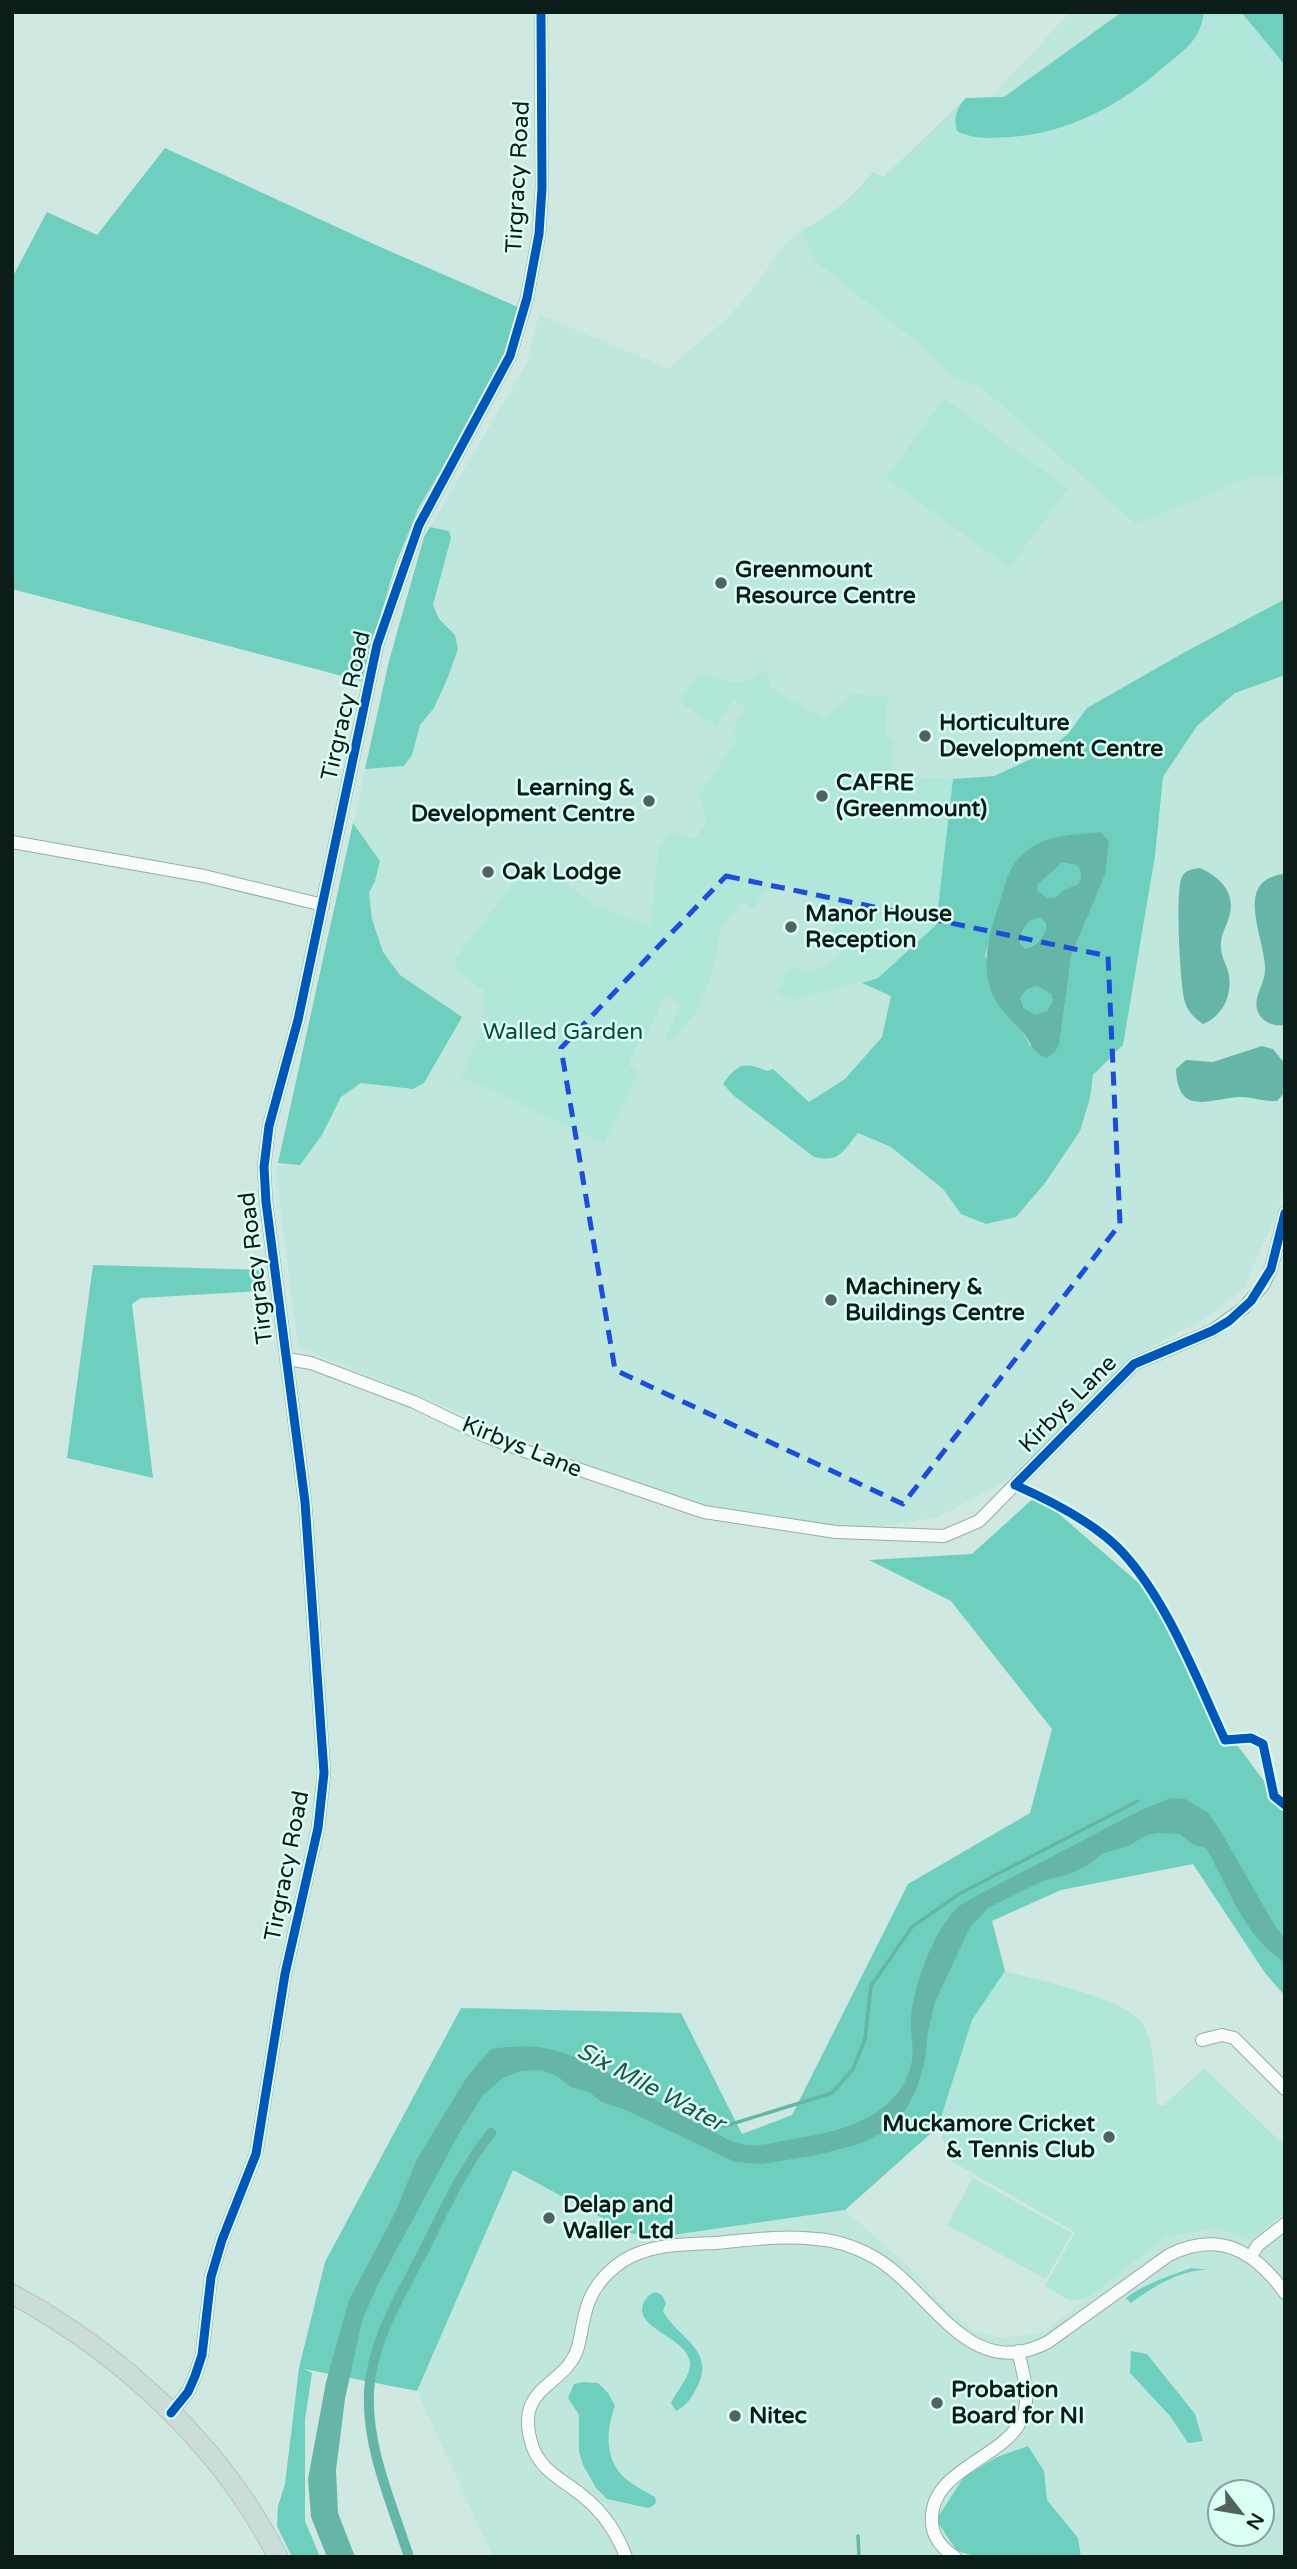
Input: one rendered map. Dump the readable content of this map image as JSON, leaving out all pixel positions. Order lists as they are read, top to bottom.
{
  "streets": {
    "street": ["Tirgracy Road", "Kirbys Lane"]
  },
  "crossings": [
    ["Tirgracy Road", "Kirbys Lane"]
  ],
  "water": ["Six Mile Water"],
  "parks": ["Walled Garden"],
  "places": [
    "Greenmount Resource Centre",
    "Horticulture Development Centre",
    "CAFRE (Greenmount)",
    "Learning & Development Centre",
    "Oak Lodge",
    "Manor House Reception",
    "Machinery & Buildings Centre",
    "Muckamore Cricket & Tennis Club",
    "Delap and Waller Ltd",
    "Probation Board for NI",
    "Nitec"
  ],
  "north": "bottom right"
}
